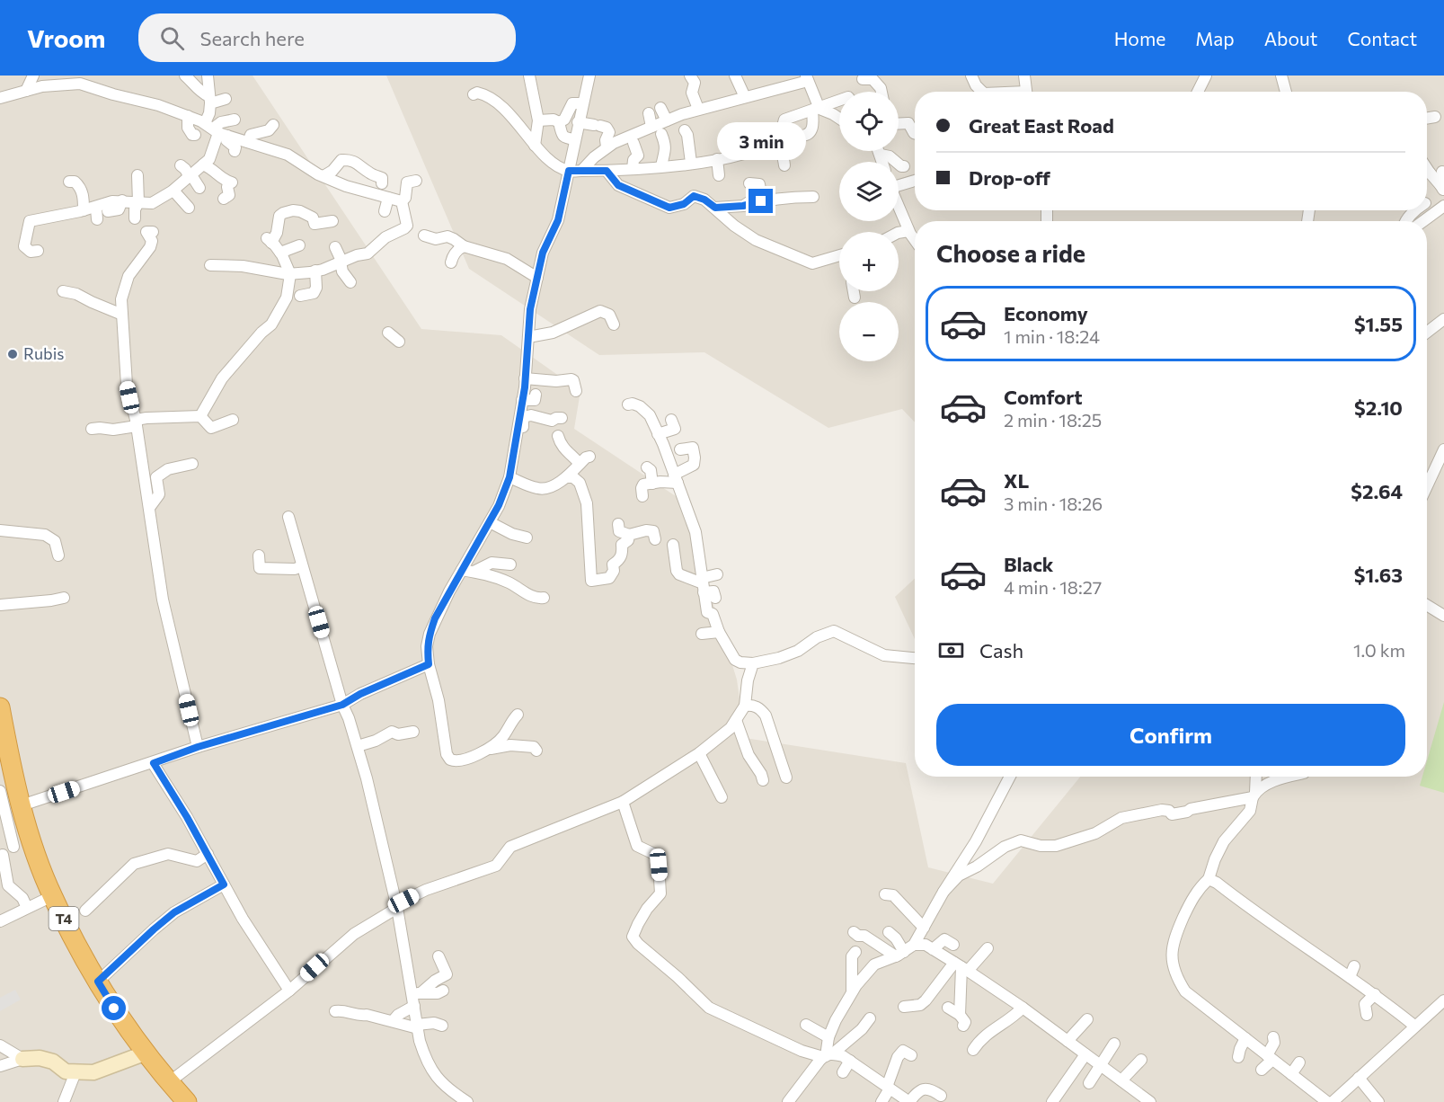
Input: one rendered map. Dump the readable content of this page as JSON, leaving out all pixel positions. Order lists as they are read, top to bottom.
{
  "streets": {
    "highway": ["T4"]
  },
  "places": ["Rubis"],
  "page": {
    "header": "Vroom",
    "search": "Search here",
    "nav": [
      "Home",
      "Map",
      "About",
      "Contact"
    ],
    "map_buttons": ["+", "−"],
    "banner": ["Great East Road", "Drop-off"],
    "bubble": "3 min",
    "heading": "Choose a ride",
    "list": [
      {
        "name": "Economy",
        "note": "1 min · 18:24",
        "value": "$1.55"
      },
      {
        "name": "Comfort",
        "note": "2 min · 18:25",
        "value": "$2.10"
      },
      {
        "name": "XL",
        "note": "3 min · 18:26",
        "value": "$2.64"
      },
      {
        "name": "Black",
        "note": "4 min · 18:27",
        "value": "$1.63"
      }
    ],
    "pay": ["Cash", "1.0 km"],
    "buttons": "Confirm"
  }
}
